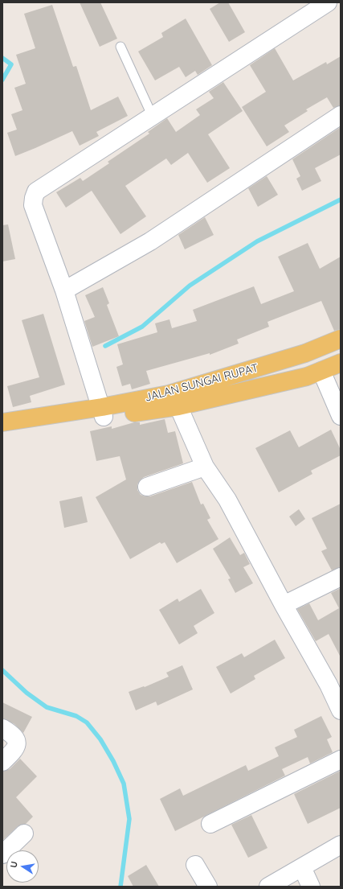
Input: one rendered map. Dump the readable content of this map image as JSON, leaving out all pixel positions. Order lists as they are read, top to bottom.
{
  "streets": {
    "main road": ["JALAN SUNGAI RUPAT"]
  },
  "north": "left"
}
